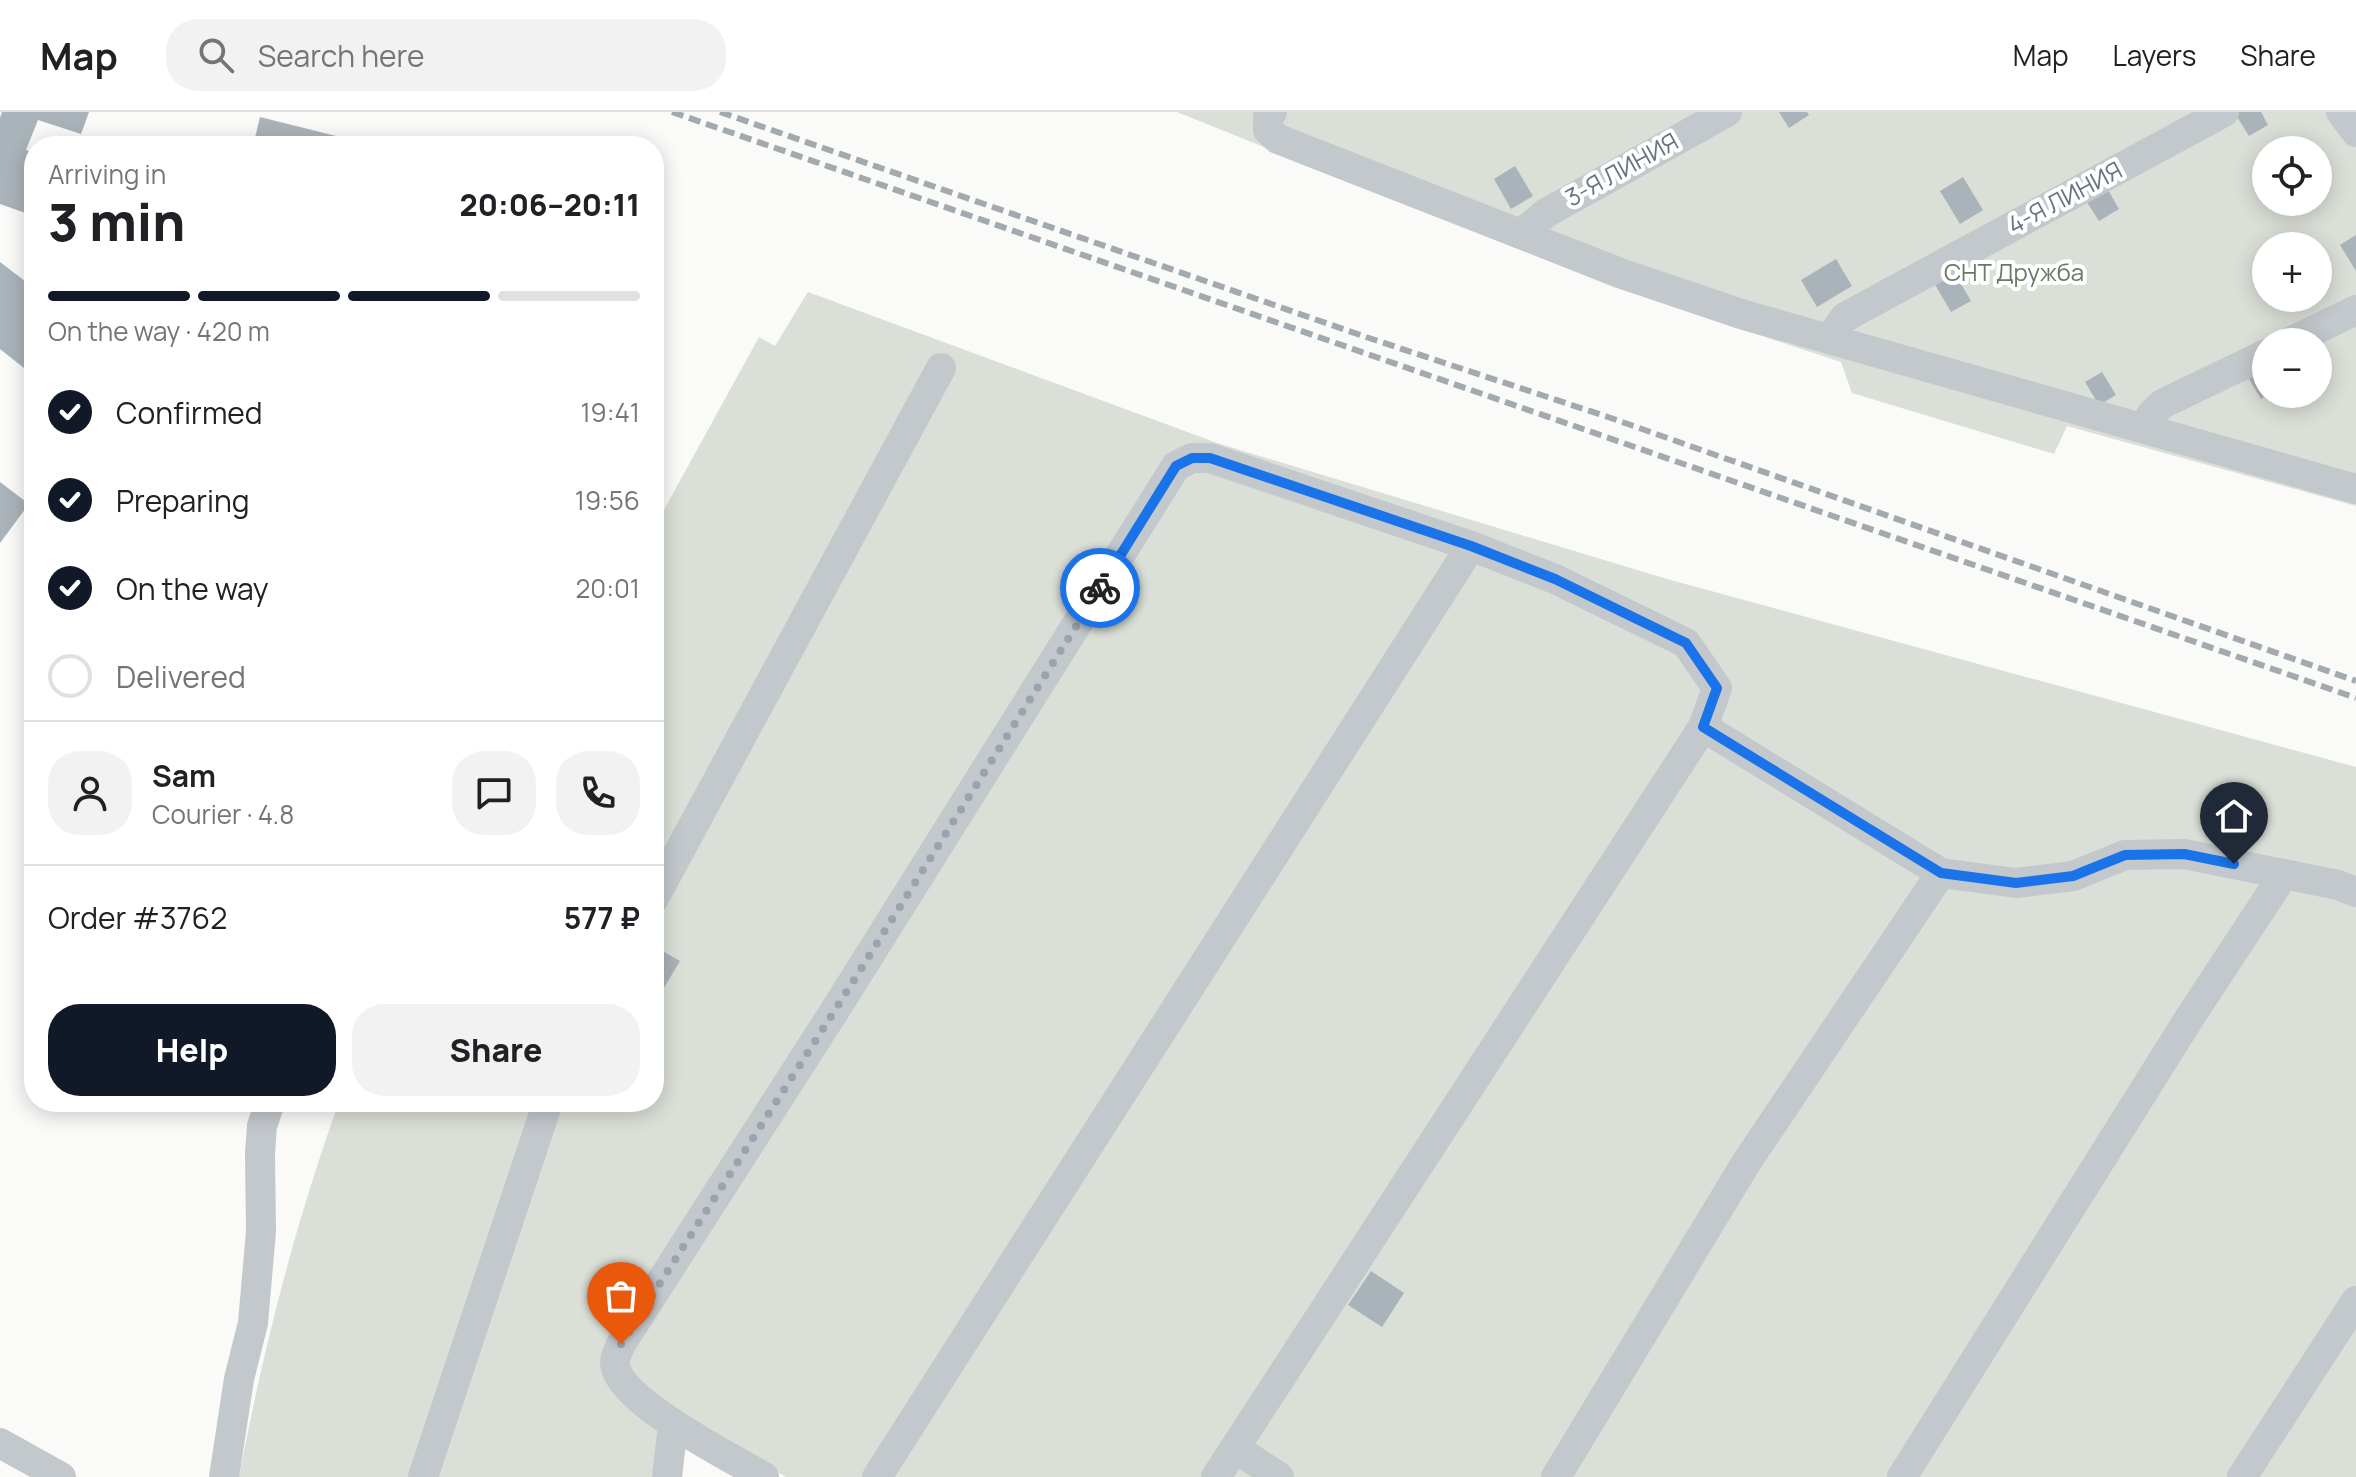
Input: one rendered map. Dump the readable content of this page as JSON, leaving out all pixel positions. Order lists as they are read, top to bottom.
{
  "streets": {
    "street": ["3-Я ЛИНИЯ", "4-Я ЛИНИЯ"]
  },
  "parks": ["СНТ Дружба"],
  "page": {
    "header": "Map",
    "search": "Search here",
    "nav": ["Map", "Layers", "Share"],
    "map_buttons": ["+", "−"],
    "heading": ["3 min", "Arriving in", "20:06–20:11"],
    "panel": [
      "Sam",
      "Courier · 4.8",
      "Order #3762",
      "577 ₽"
    ],
    "bar": "On the way · 420 m",
    "list": [
      ["Confirmed", "19:41"],
      ["Preparing", "19:56"],
      ["On the way", "20:01"],
      "Delivered"
    ],
    "buttons": ["Help", "Share"]
  }
}
